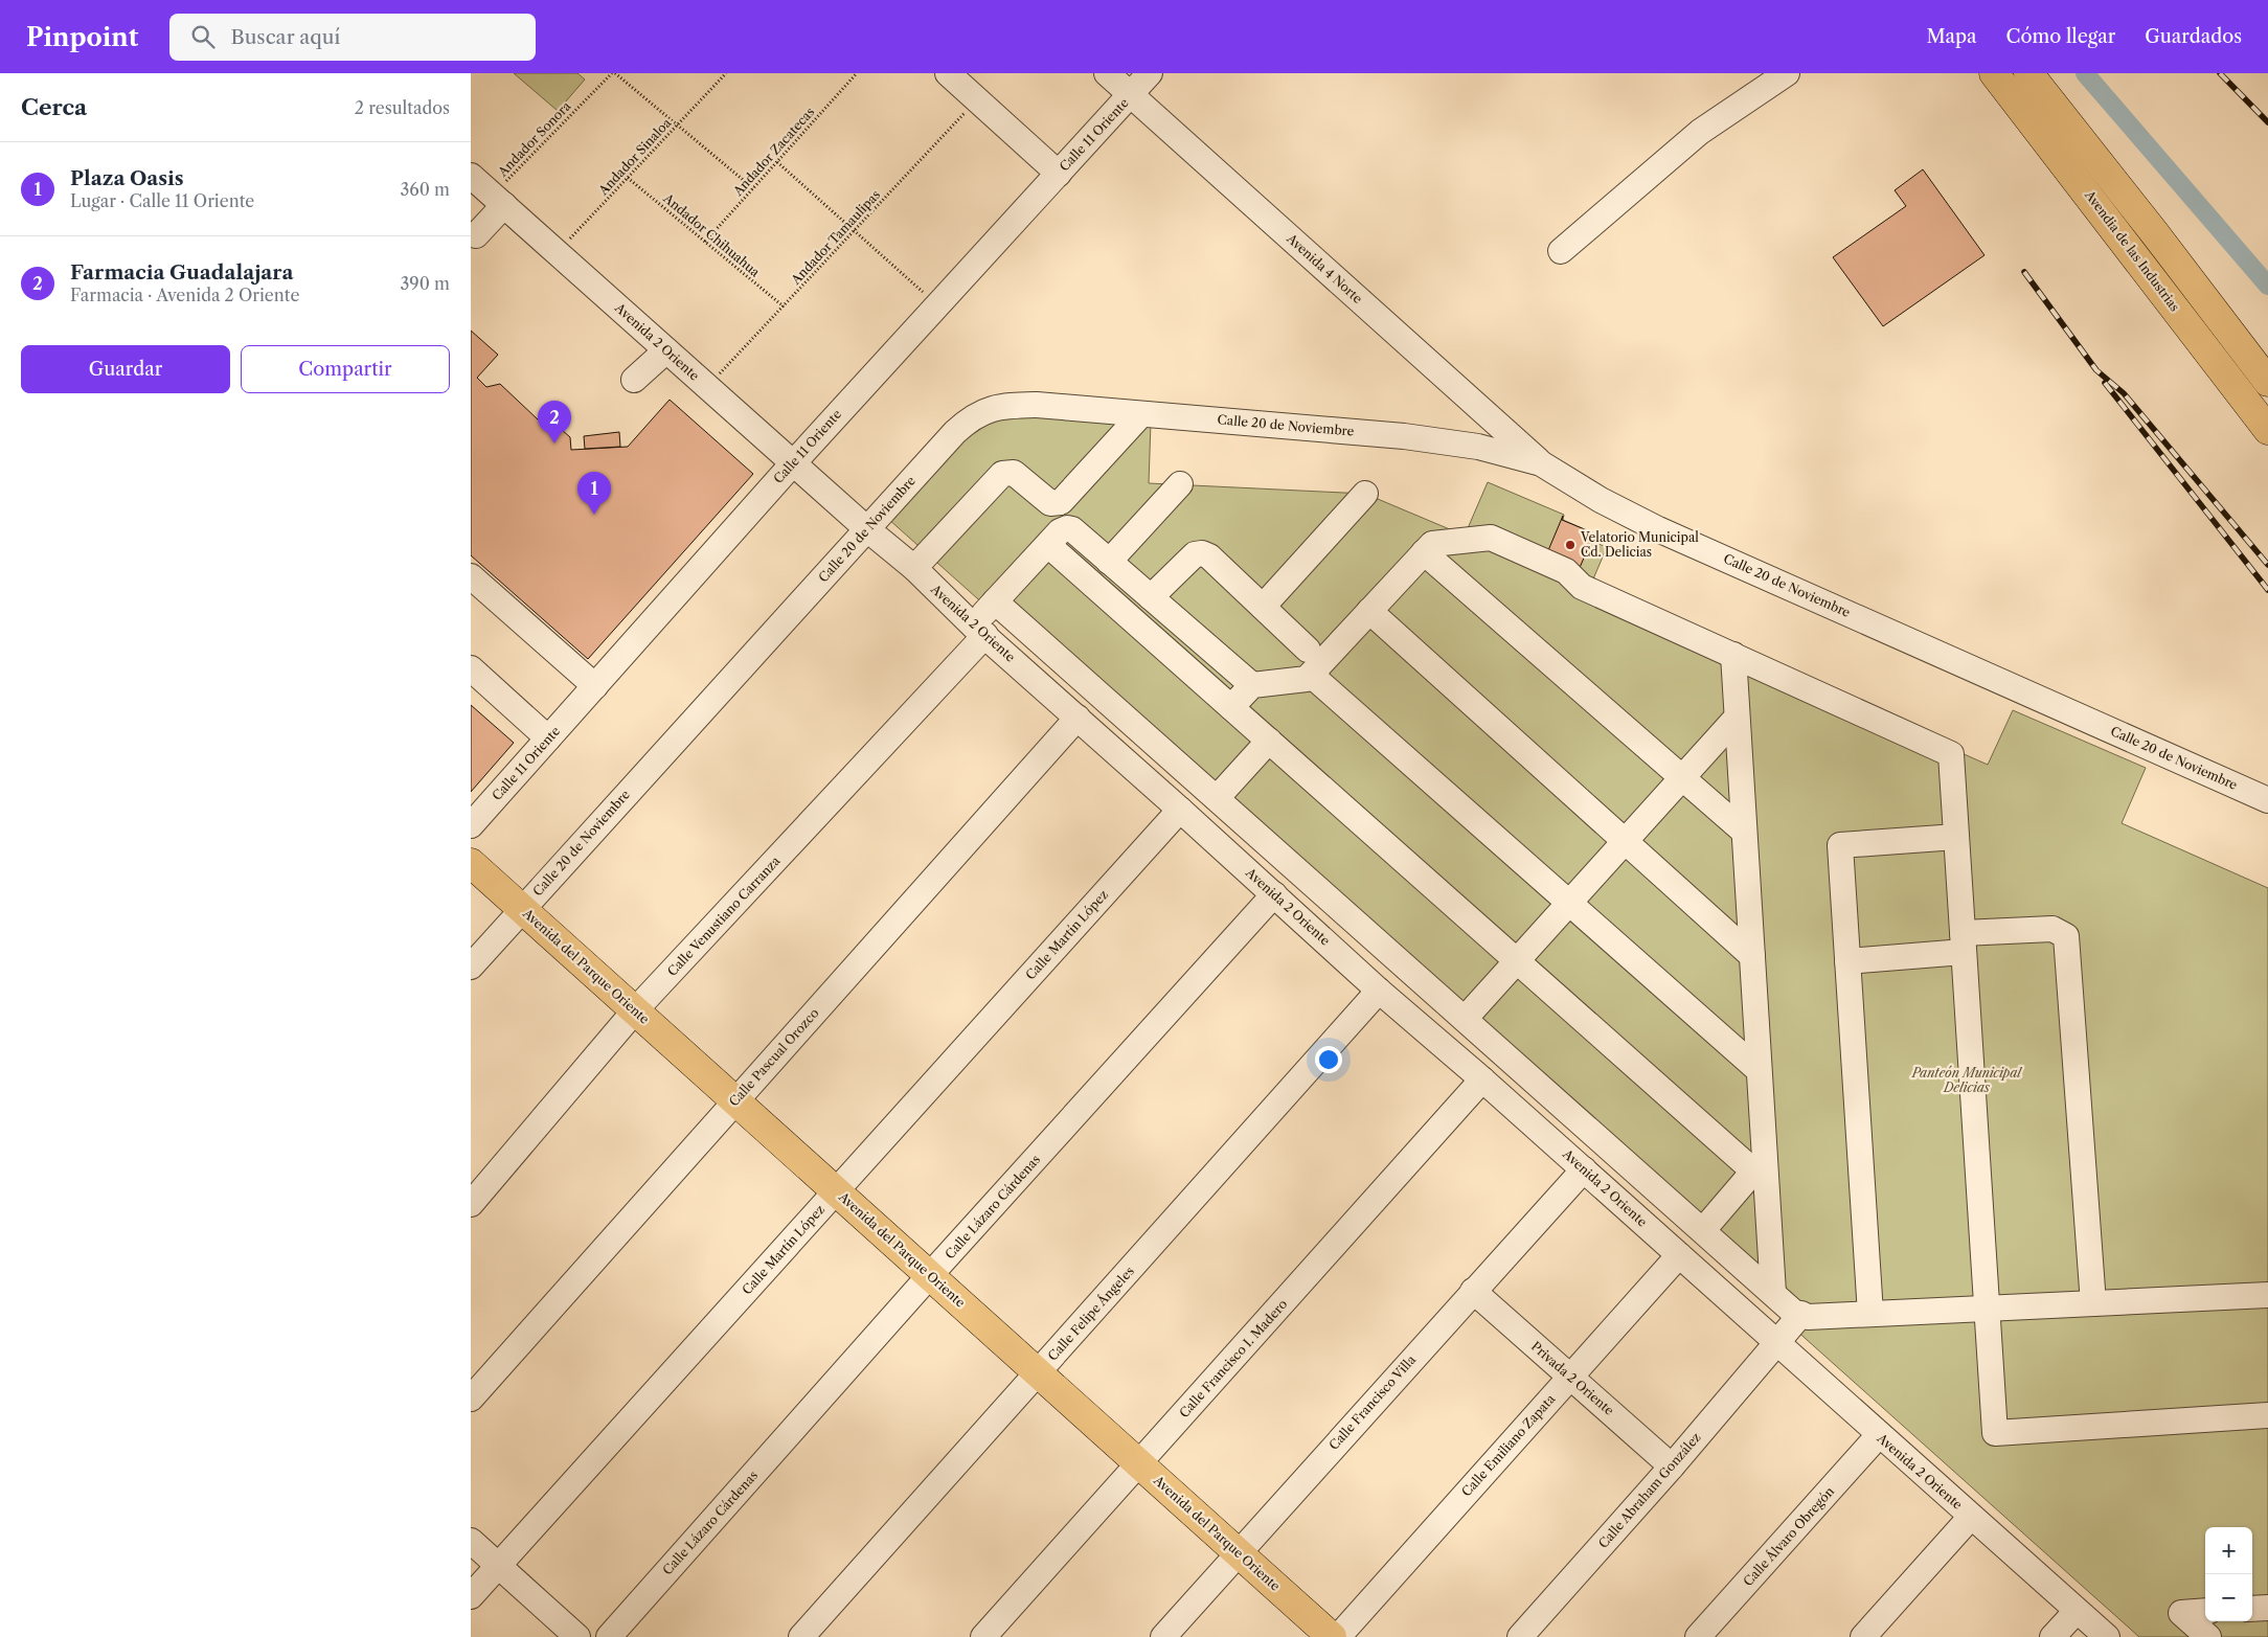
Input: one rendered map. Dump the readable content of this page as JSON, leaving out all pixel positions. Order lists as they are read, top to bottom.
{
  "streets": {
    "main road": ["Avendia de las Industrias", "Avenida del Parque Oriente"],
    "street": [
      "Calle 11 Oriente",
      "Avenida 4 Norte",
      "Avenida 2 Oriente",
      "Calle 20 de Noviembre",
      "Calle Venustiano Carranza",
      "Calle Martín López",
      "Calle Pascual Orozco",
      "Calle Lázaro Cárdenas",
      "Calle Felipe Ángeles",
      "Calle Francisco I. Madero",
      "Privada 2 Oriente",
      "Calle Francisco Villa",
      "Calle Emiliano Zapata",
      "Calle Abraham González",
      "Calle Álvaro Obregón"
    ],
    "path": [
      "Andador Sonora",
      "Andador Zacatecas",
      "Andador Sinaloa",
      "Andador Chihuahua",
      "Andador Tamaulipas"
    ]
  },
  "crossings": [
    ["Calle 11 Oriente", "Avenida 4 Norte"],
    ["Calle 11 Oriente", "Avenida 2 Oriente"],
    ["Andador Sonora", "Avenida 2 Oriente"],
    ["Andador Zacatecas", "Andador Chihuahua"],
    ["Andador Sinaloa", "Andador Chihuahua"],
    ["Andador Sinaloa", "Avenida 2 Oriente"],
    ["Andador Chihuahua", "Andador Tamaulipas"],
    ["Andador Tamaulipas", "Avenida 2 Oriente"],
    ["Avenida 4 Norte", "Calle 20 de Noviembre"],
    ["Avenida 2 Oriente", "Calle 20 de Noviembre"],
    ["Avenida 2 Oriente", "Calle Venustiano Carranza"],
    ["Avenida 2 Oriente", "Calle Martín López"],
    ["Avenida 2 Oriente", "Calle Pascual Orozco"],
    ["Avenida 2 Oriente", "Calle Lázaro Cárdenas"],
    ["Avenida 2 Oriente", "Calle Felipe Ángeles"],
    ["Avenida 2 Oriente", "Calle Francisco I. Madero"],
    ["Avenida 2 Oriente", "Calle Francisco Villa"],
    ["Avenida 2 Oriente", "Calle Emiliano Zapata"],
    ["Avenida 2 Oriente", "Calle Abraham González"],
    ["Avenida 2 Oriente", "Calle Álvaro Obregón"],
    ["Calle 20 de Noviembre", "Avenida del Parque Oriente"],
    ["Calle Venustiano Carranza", "Avenida del Parque Oriente"],
    ["Calle Martín López", "Avenida del Parque Oriente"],
    ["Avenida del Parque Oriente", "Calle Pascual Orozco"],
    ["Avenida del Parque Oriente", "Calle Lázaro Cárdenas"],
    ["Avenida del Parque Oriente", "Calle Felipe Ángeles"],
    ["Avenida del Parque Oriente", "Calle Francisco I. Madero"],
    ["Avenida del Parque Oriente", "Calle Francisco Villa"],
    ["Privada 2 Oriente", "Calle Francisco Villa"],
    ["Privada 2 Oriente", "Calle Emiliano Zapata"],
    ["Privada 2 Oriente", "Calle Abraham González"]
  ],
  "parks": ["Panteón Municipal Delicias"],
  "places": ["Velatorio Municipal Cd. Delicias"],
  "page": {
    "header": "Pinpoint",
    "search": "Buscar aquí",
    "nav": ["Mapa", "Cómo llegar", "Guardados"],
    "heading": ["Cerca", "2 resultados"],
    "list": [
      {
        "mark": "1",
        "name": "Plaza Oasis",
        "note": "Lugar · Calle 11 Oriente",
        "value": "360 m"
      },
      {
        "mark": "2",
        "name": "Farmacia Guadalajara",
        "note": "Farmacia · Avenida 2 Oriente",
        "value": "390 m"
      }
    ],
    "buttons": ["Guardar", "Compartir"],
    "pins": ["2", "1"],
    "map_buttons": ["+", "−"]
  }
}
